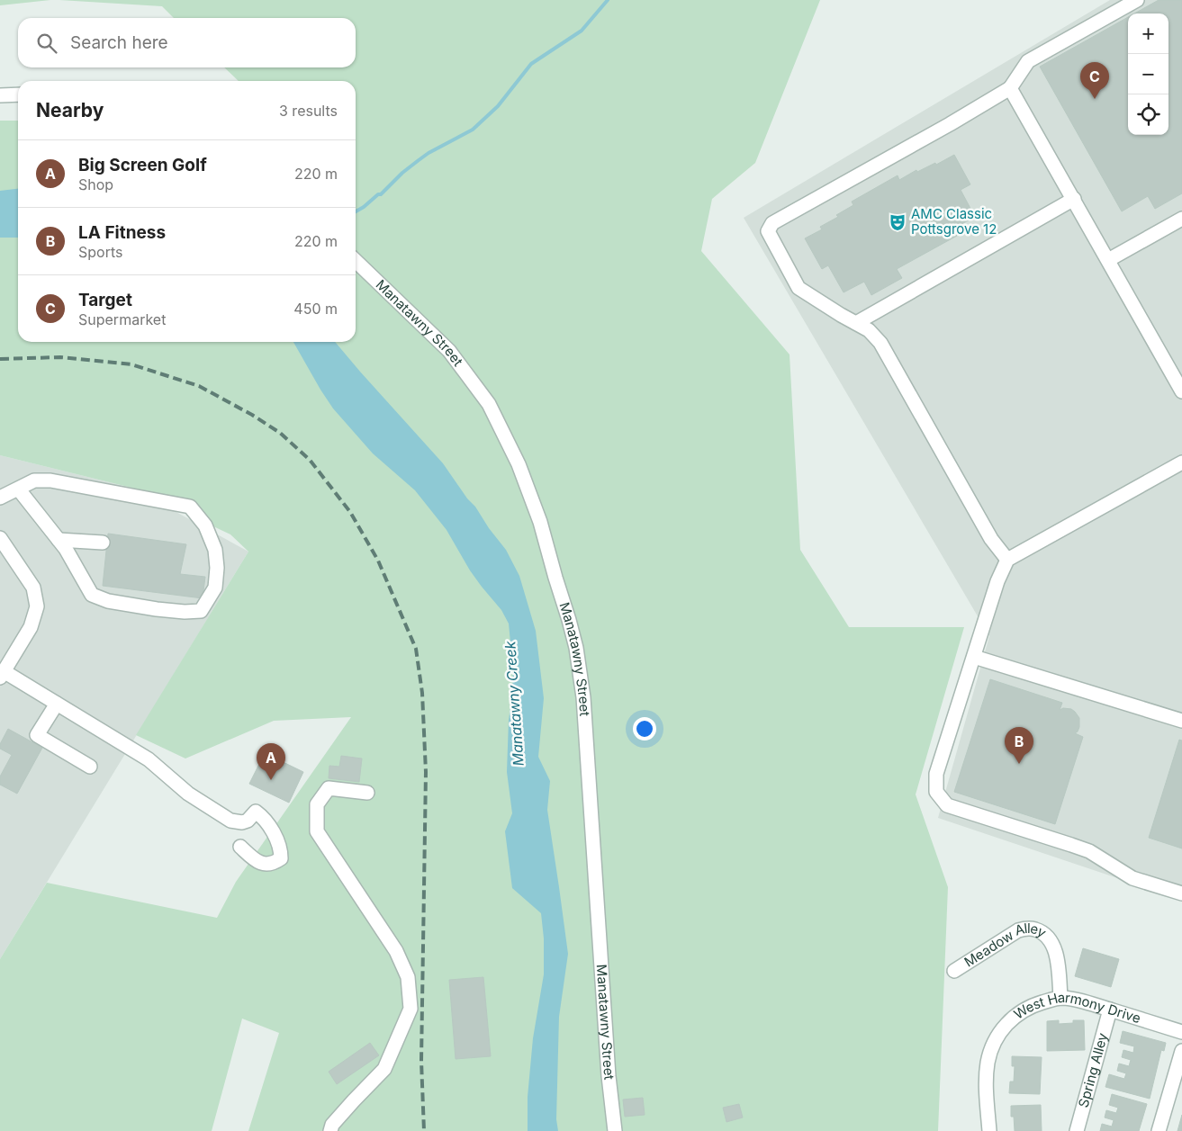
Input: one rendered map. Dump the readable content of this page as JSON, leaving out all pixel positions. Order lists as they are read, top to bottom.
{
  "streets": {
    "street": [
      "Manatawny Street",
      "Meadow Alley",
      "West Harmony Drive",
      "Spring Alley"
    ]
  },
  "crossings": [
    ["Meadow Alley", "West Harmony Drive"],
    ["West Harmony Drive", "Spring Alley"]
  ],
  "water": ["Manatawny Creek"],
  "places": {
    "theatre": ["AMC Classic Pottsgrove 12"]
  },
  "page": {
    "map_buttons": ["+", "−"],
    "search": "Search here",
    "pins": ["C", "B", "A"],
    "heading": ["Nearby", "3 results"],
    "list": [
      {
        "mark": "A",
        "name": "Big Screen Golf",
        "note": "Shop",
        "value": "220 m"
      },
      {
        "mark": "B",
        "name": "LA Fitness",
        "note": "Sports",
        "value": "220 m"
      },
      {
        "mark": "C",
        "name": "Target",
        "note": "Supermarket",
        "value": "450 m"
      }
    ]
  }
}
